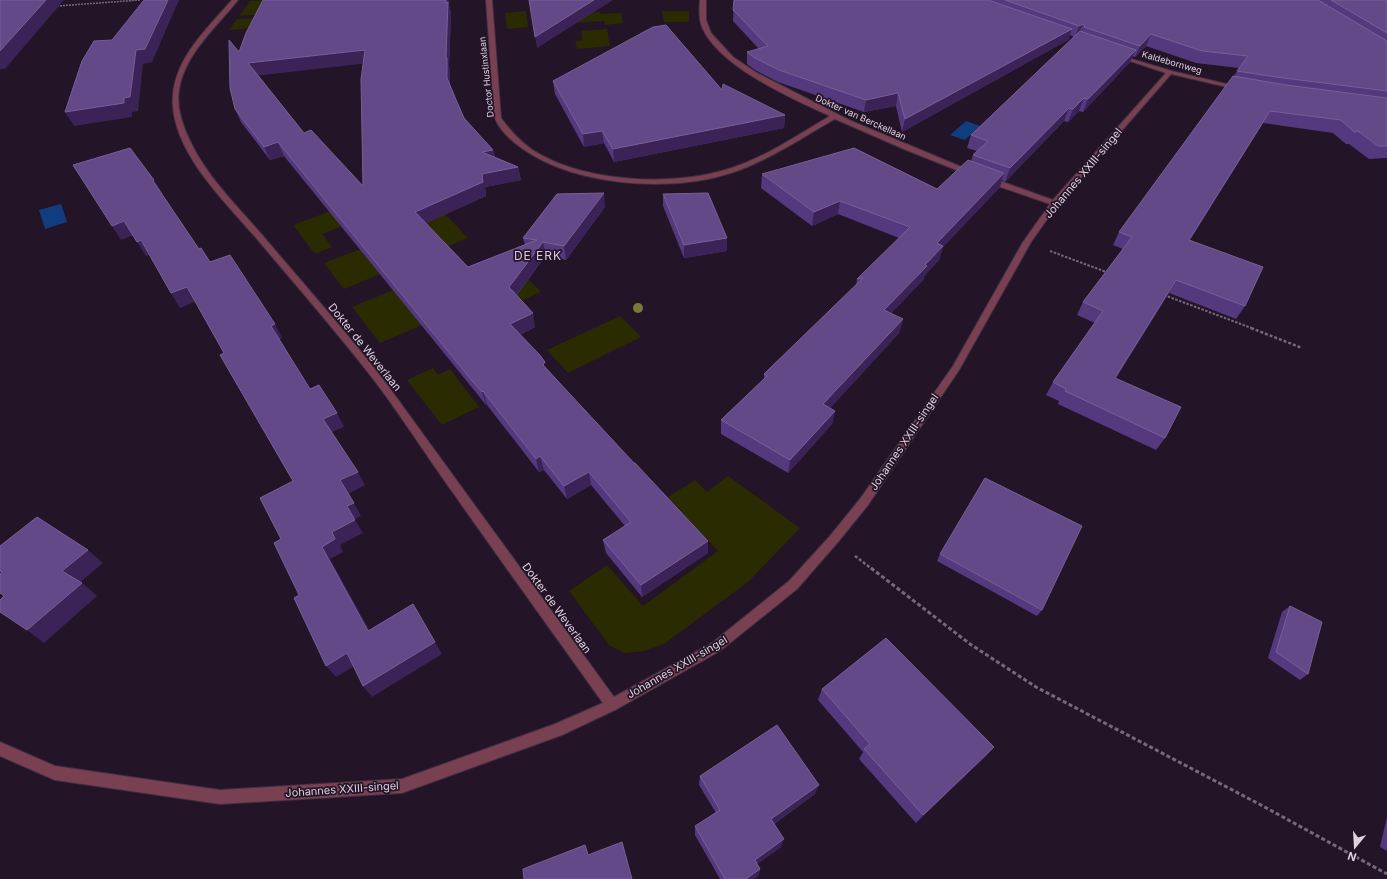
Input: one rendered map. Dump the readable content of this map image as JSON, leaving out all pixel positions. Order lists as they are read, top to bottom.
{
  "streets": {
    "street": [
      "Kaldebornweg",
      "Doctor Hustinxlaan",
      "Dokter van Berckellaan",
      "Johannes XXIII-singel",
      "Dokter de Weverlaan"
    ]
  },
  "crossings": [
    ["Kaldebornweg", "Johannes XXIII-singel"],
    ["Doctor Hustinxlaan", "Dokter van Berckellaan"],
    ["Dokter van Berckellaan", "Johannes XXIII-singel"],
    ["Johannes XXIII-singel", "Dokter de Weverlaan"]
  ],
  "districts": ["DE ERK"],
  "north": "bottom"
}
